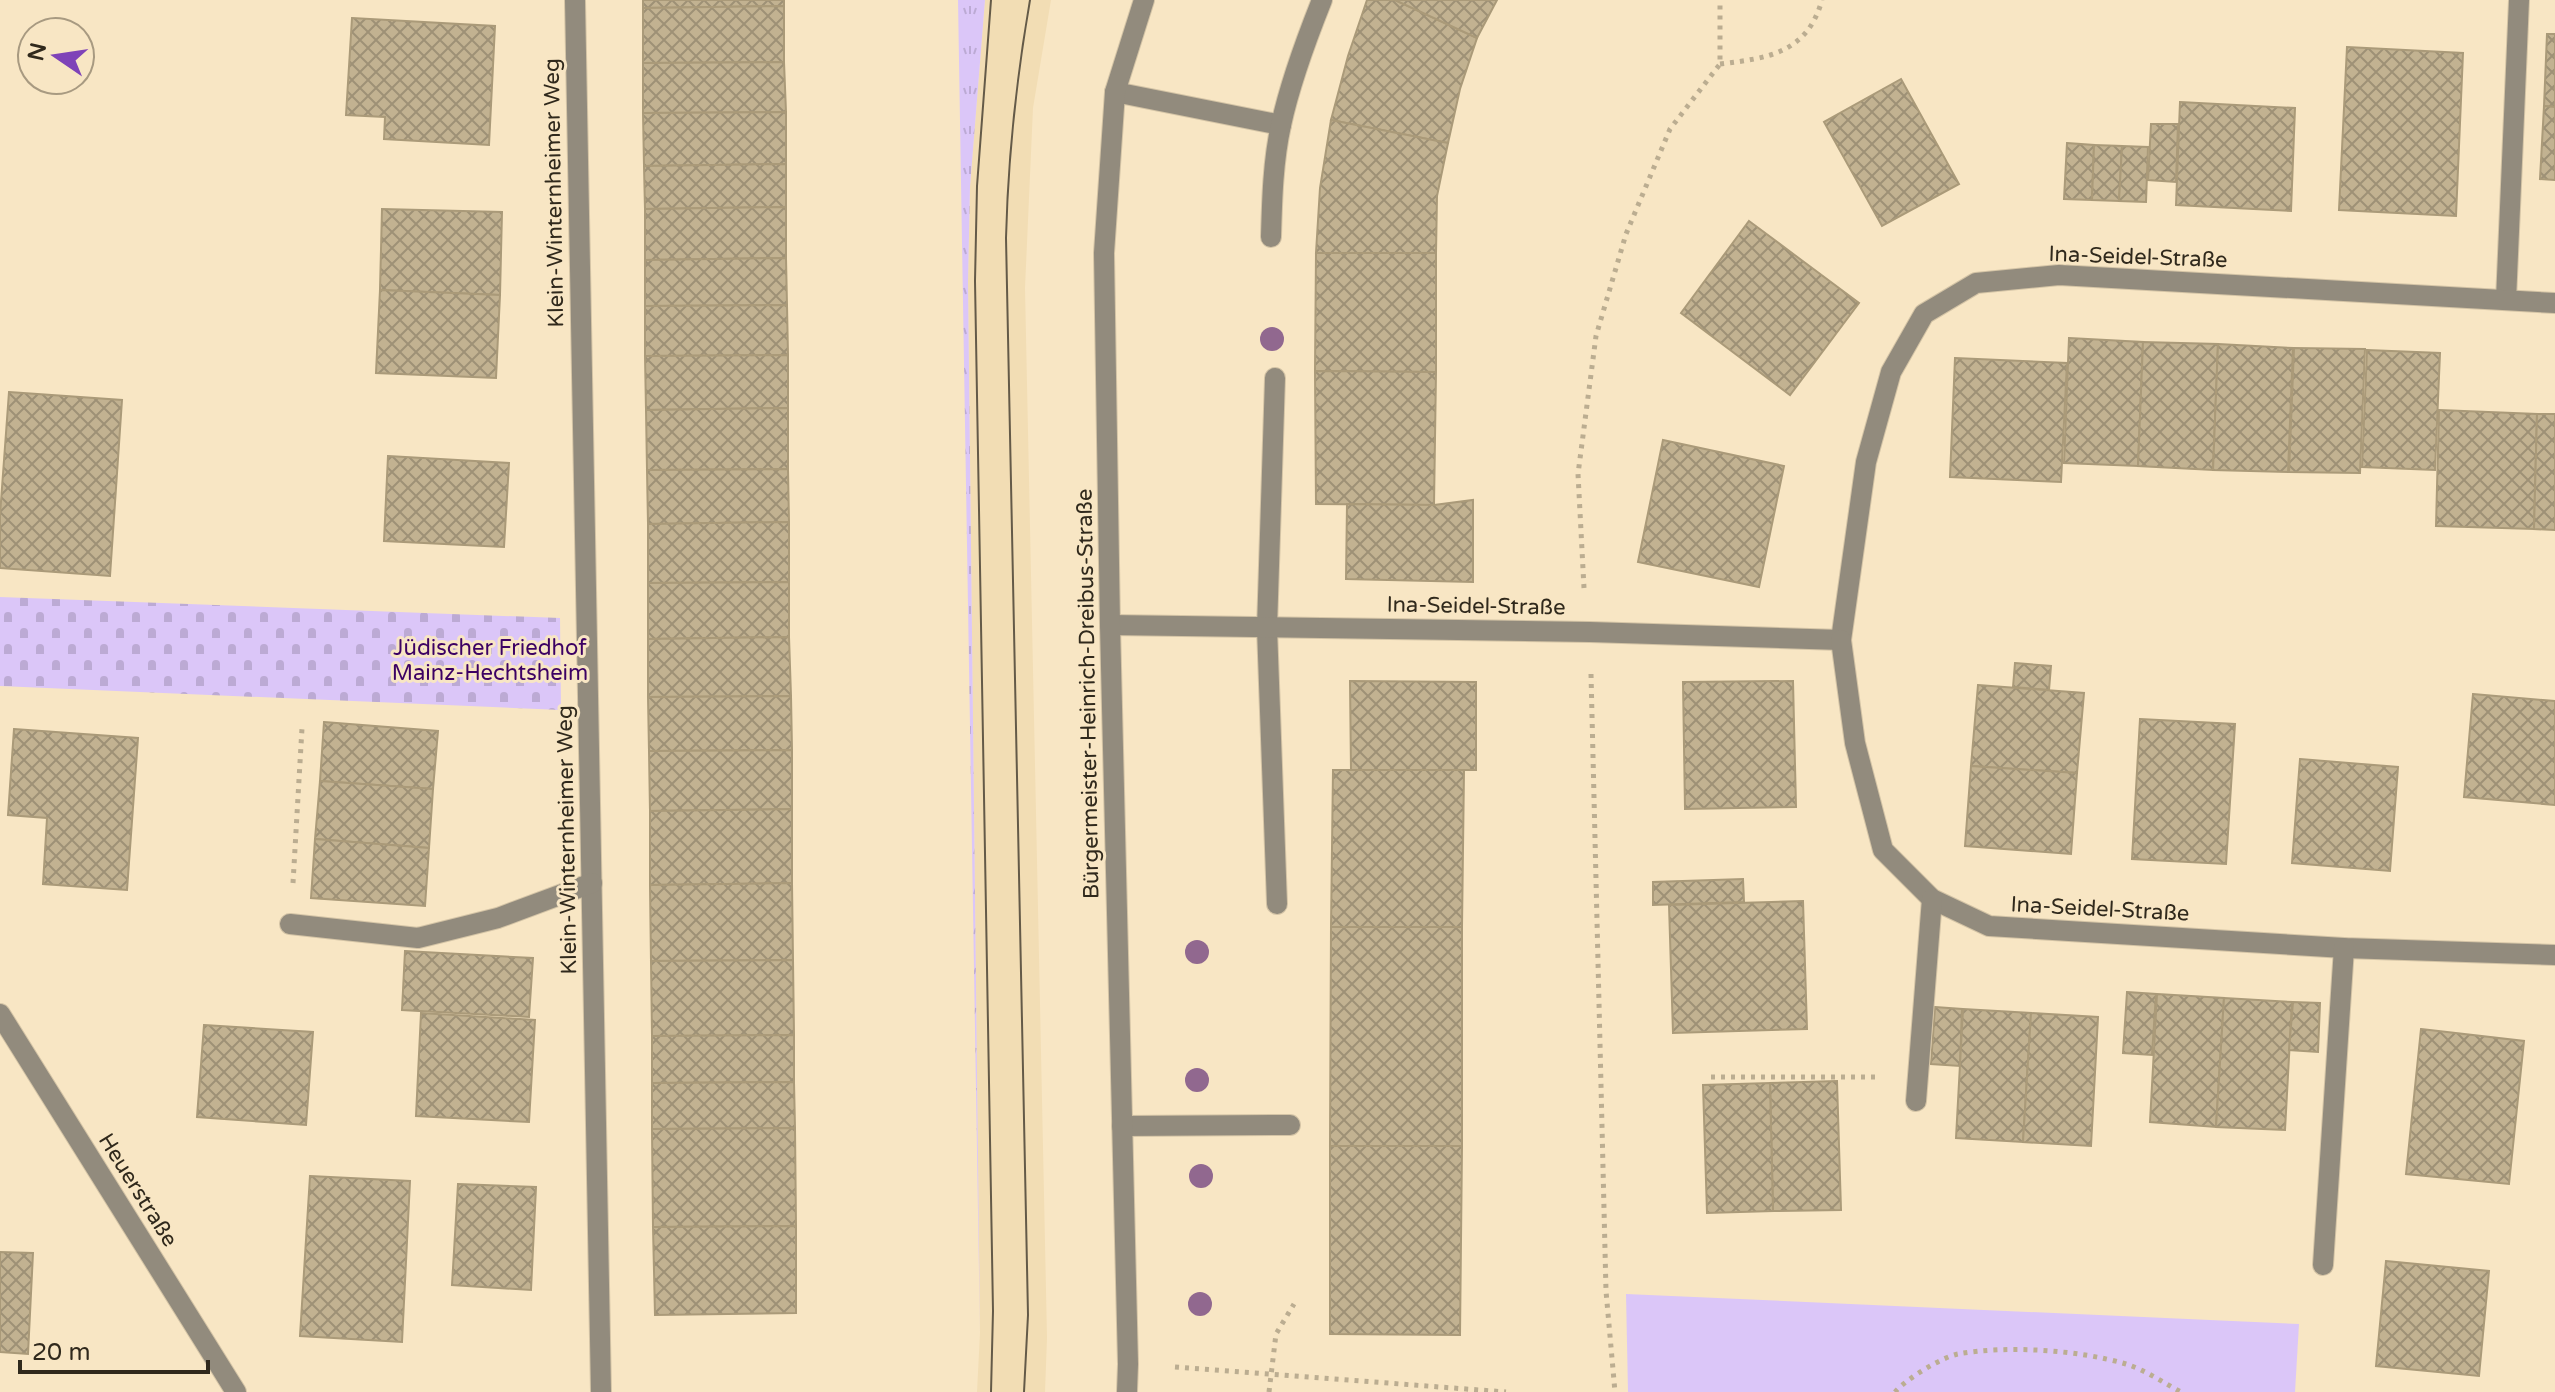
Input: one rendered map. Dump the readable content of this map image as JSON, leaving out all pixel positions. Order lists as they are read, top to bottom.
{
  "streets": {
    "street": [
      "Klein-Winternheimer Weg",
      "Ina-Seidel-Straße",
      "Bürgermeister-Heinrich-Dreibus-Straße",
      "Heuerstraße"
    ]
  },
  "crossings": [
    ["Ina-Seidel-Straße", "Bürgermeister-Heinrich-Dreibus-Straße"]
  ],
  "parks": ["Jüdischer Friedhof Mainz-Hechtsheim"],
  "scale_bar": "20 m",
  "north": "left"
}
